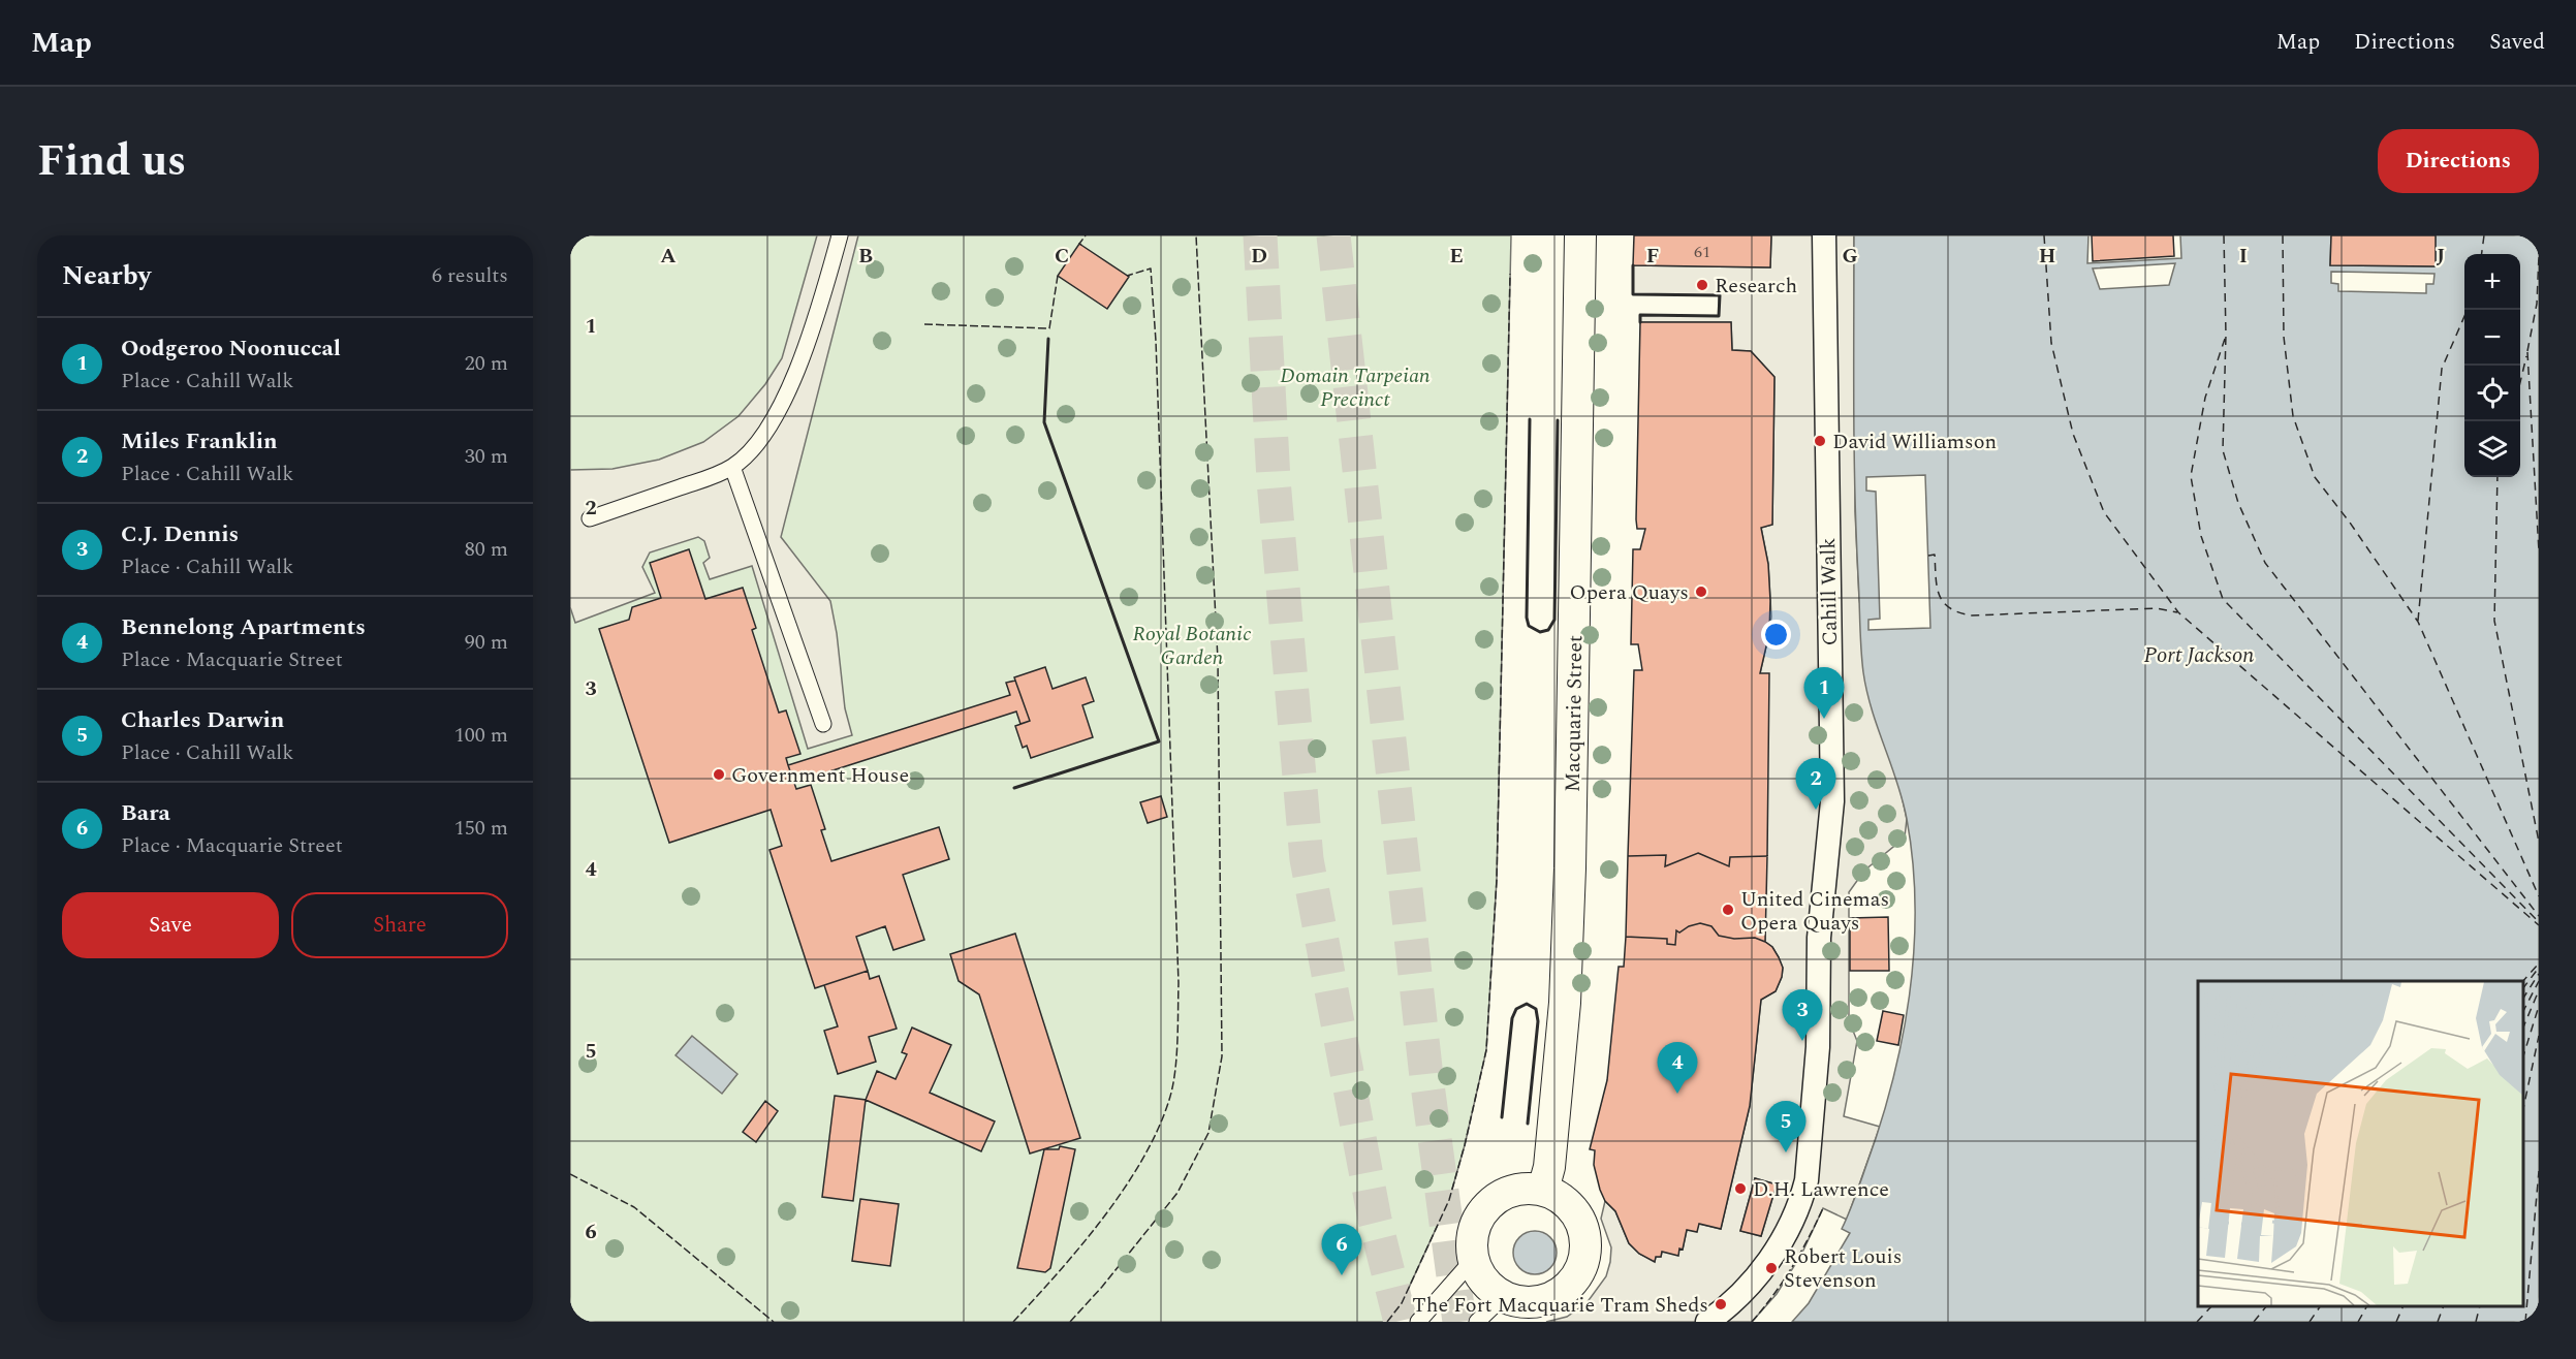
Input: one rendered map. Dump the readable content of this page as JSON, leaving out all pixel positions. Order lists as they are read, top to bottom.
{
  "streets": {
    "street": ["Cahill Walk", "Macquarie Street"]
  },
  "water": ["Port Jackson"],
  "parks": ["Domain Tarpeian Precinct", "Royal Botanic Garden"],
  "places": [
    "Research",
    "David Williamson",
    "Opera Quays",
    "Government House",
    "United Cinemas Opera Quays",
    "D.H. Lawrence",
    "Robert Louis Stevenson",
    "The Fort Macquarie Tram Sheds"
  ],
  "house_numbers": ["61"],
  "page": {
    "header": "Map",
    "nav": ["Map", "Directions", "Saved"],
    "title": "Find us",
    "buttons": [
      "Directions",
      ["Save", "Share"]
    ],
    "heading": ["Nearby", "6 results"],
    "map_buttons": ["+", "−"],
    "list": [
      {
        "mark": "1",
        "name": "Oodgeroo Noonuccal",
        "note": "Place · Cahill Walk",
        "value": "20 m"
      },
      {
        "mark": "2",
        "name": "Miles Franklin",
        "note": "Place · Cahill Walk",
        "value": "30 m"
      },
      {
        "mark": "3",
        "name": "C.J. Dennis",
        "note": "Place · Cahill Walk",
        "value": "80 m"
      },
      {
        "mark": "4",
        "name": "Bennelong Apartments",
        "note": "Place · Macquarie Street",
        "value": "90 m"
      },
      {
        "mark": "5",
        "name": "Charles Darwin",
        "note": "Place · Cahill Walk",
        "value": "100 m"
      },
      {
        "mark": "6",
        "name": "Bara",
        "note": "Place · Macquarie Street",
        "value": "150 m"
      }
    ],
    "pins": [
      "1",
      "2",
      "3",
      "4",
      "5",
      "6"
    ]
  },
  "grid": {
    "columns": [
      "A",
      "B",
      "C",
      "D",
      "E",
      "F",
      "G",
      "H",
      "I",
      "J"
    ],
    "rows": [
      "1",
      "2",
      "3",
      "4",
      "5",
      "6"
    ]
  }
}
